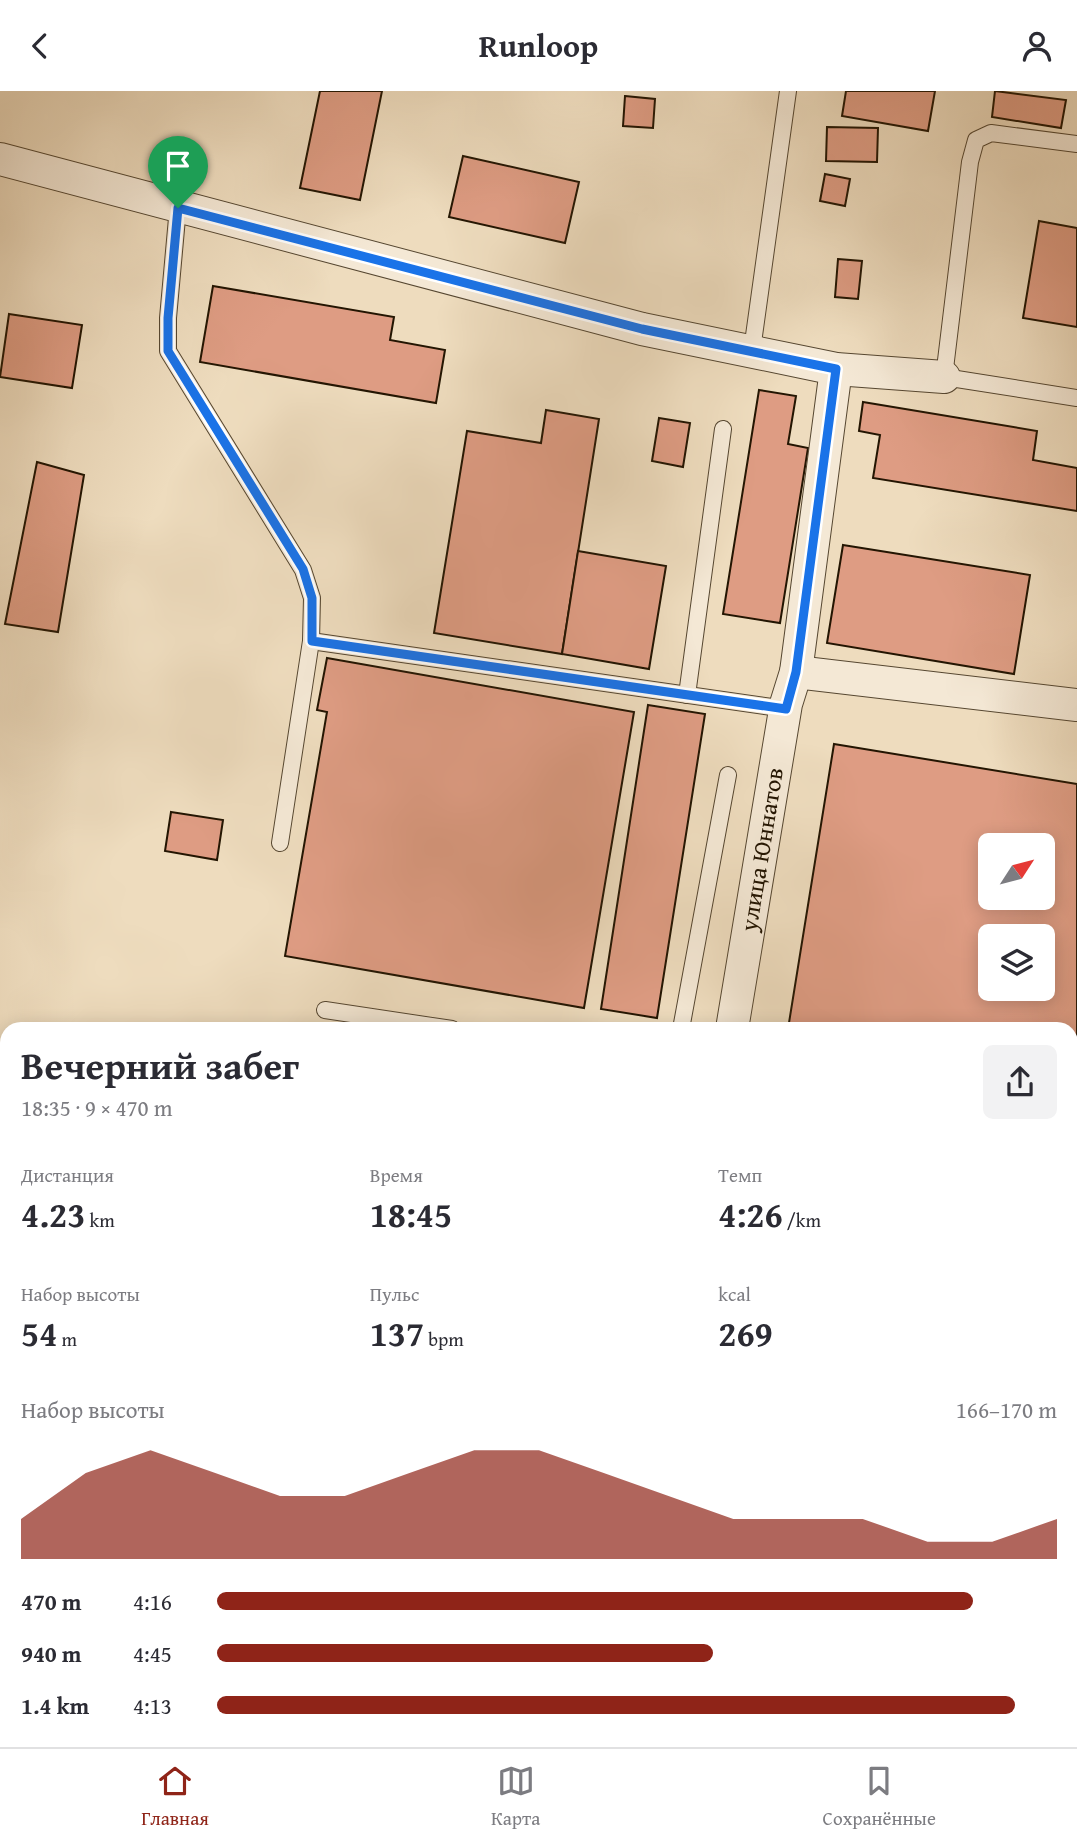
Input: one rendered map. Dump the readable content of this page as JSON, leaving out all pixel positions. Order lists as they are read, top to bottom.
{
  "streets": {
    "street": ["улица Юннатов"]
  },
  "north": "top right",
  "page": {
    "header": "Runloop",
    "heading": ["Вечерний забег", "18:35 · 9 × 470 m"],
    "stats": [
      ["Дистанция", "4.23 km"],
      ["Время", "18:45"],
      ["Темп", "4:26 /km"],
      ["Набор высоты", "54 m"],
      ["Пульс", "137 bpm"],
      ["kcal", "269"]
    ],
    "chart": ["Набор высоты", "166–170 m"],
    "list": [
      {
        "name": "470 m",
        "note": "4:16"
      },
      {
        "name": "940 m",
        "note": "4:45"
      },
      {
        "name": "1.4 km",
        "note": "4:13"
      }
    ],
    "tabs": ["Главная", "Карта", "Сохранённые"]
  }
}
